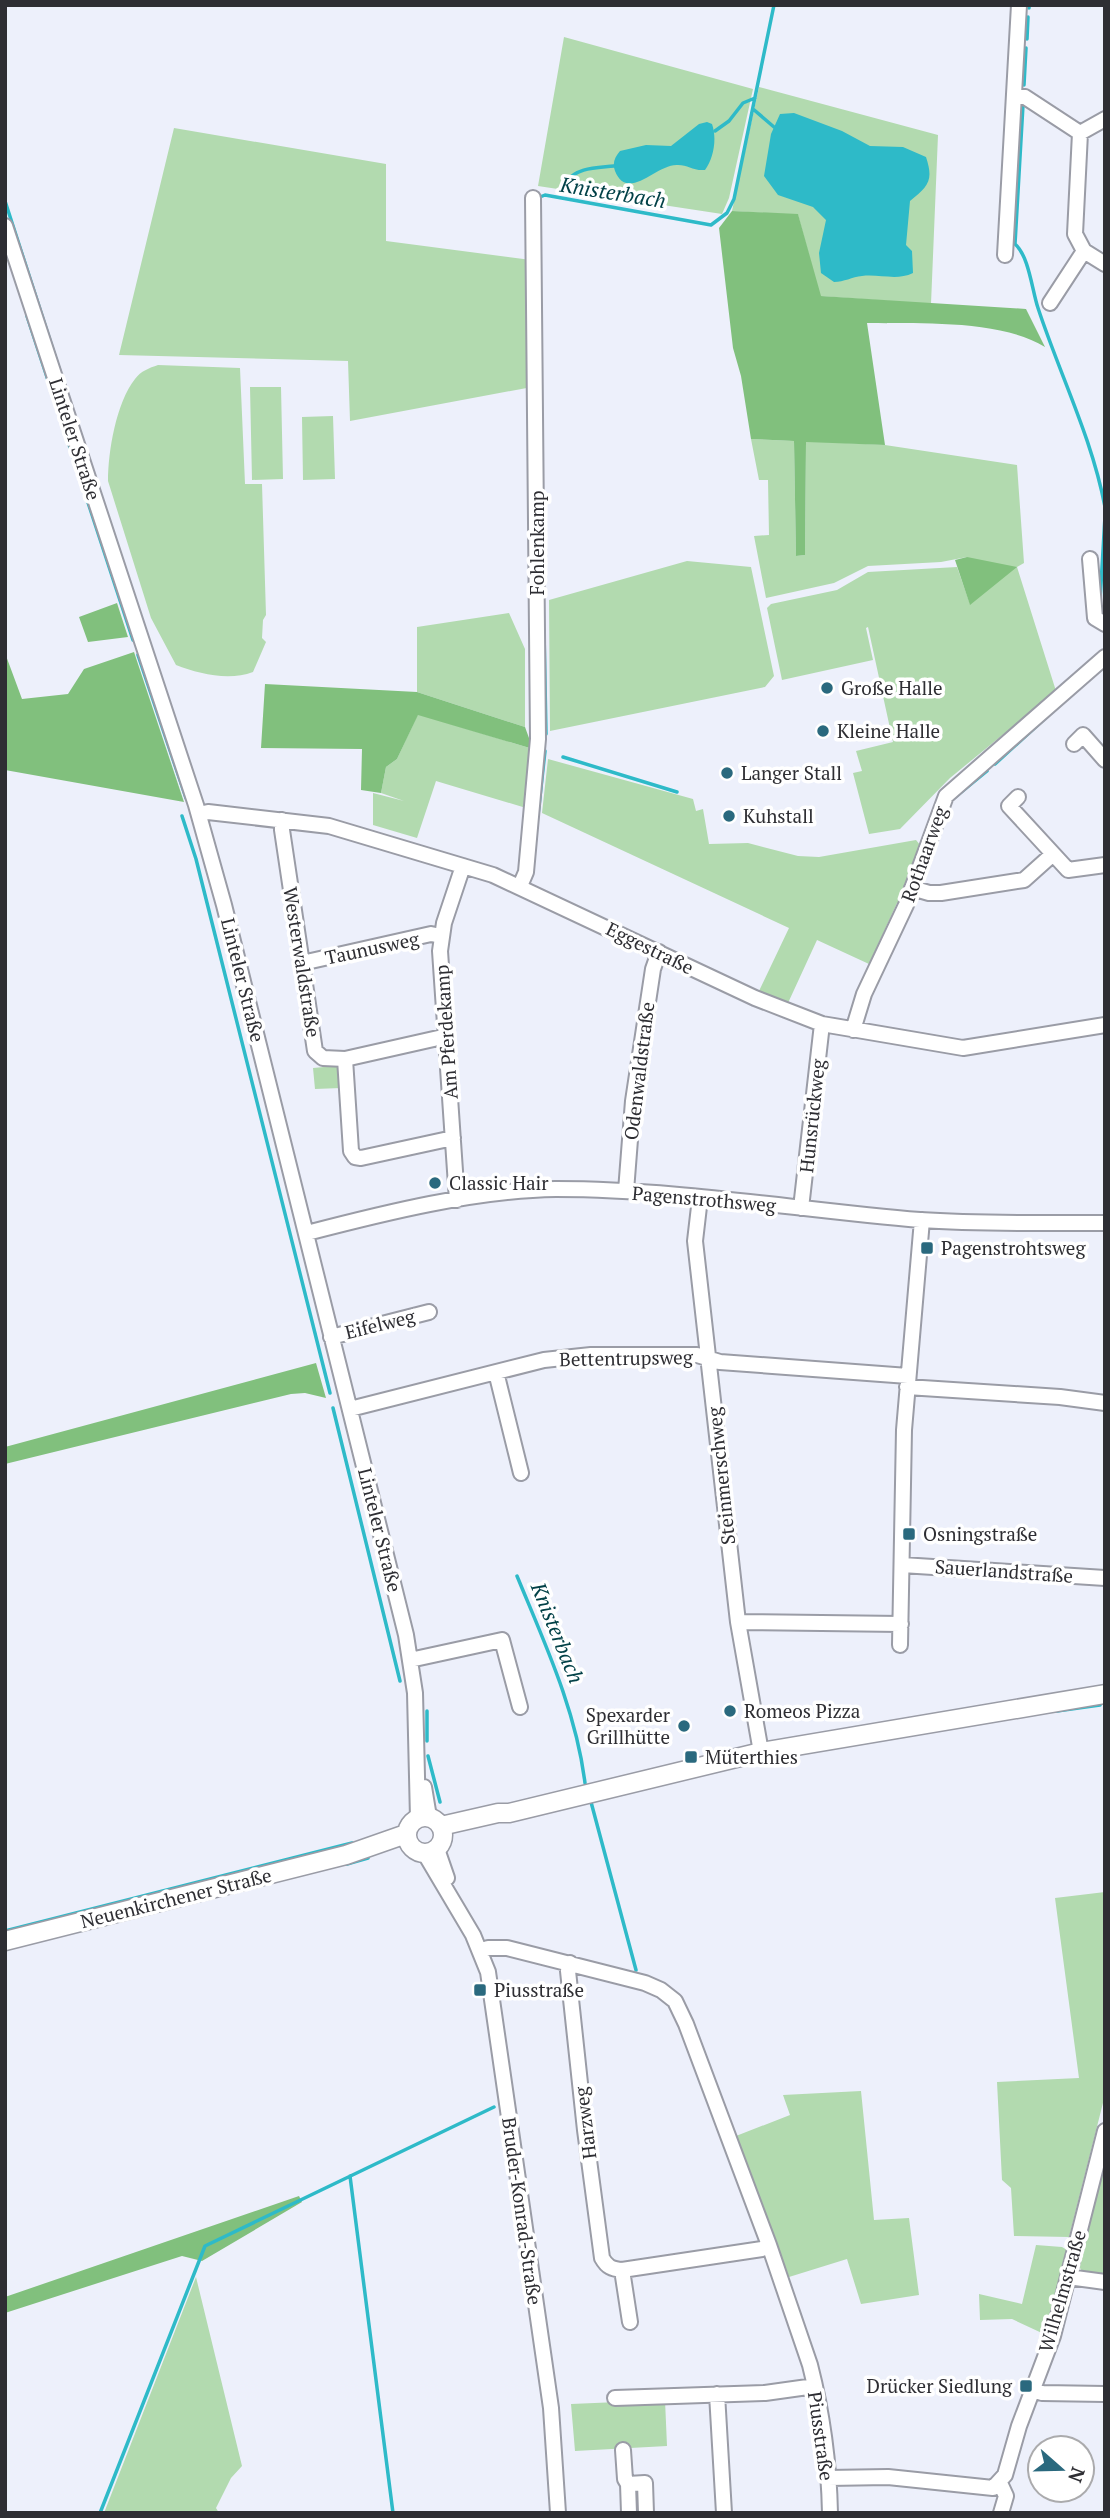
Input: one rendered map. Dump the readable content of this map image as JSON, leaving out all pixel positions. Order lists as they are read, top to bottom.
{
  "streets": {
    "main road": ["Neuenkirchener Straße"],
    "street": [
      "Linteler Straße",
      "Fohlenkamp",
      "Rothaarweg",
      "Taunusweg",
      "Eggestraße",
      "Westerwaldstraße",
      "Am Pferdekamp",
      "Odenwaldstraße",
      "Hunsrückweg",
      "Pagenstrothsweg",
      "Eifelweg",
      "Bettentrupsweg",
      "Steinmerschweg",
      "Sauerlandstraße",
      "Harzweg",
      "Bruder-Konrad-Straße",
      "Wilhelmstraße",
      "Piusstraße"
    ]
  },
  "crossings": [
    ["Linteler Straße", "Eggestraße"],
    ["Linteler Straße", "Pagenstrothsweg"],
    ["Linteler Straße", "Eifelweg"],
    ["Linteler Straße", "Bettentrupsweg"],
    ["Linteler Straße", "Neuenkirchener Straße"],
    ["Linteler Straße", "Bruder-Konrad-Straße"],
    ["Fohlenkamp", "Eggestraße"],
    ["Rothaarweg", "Eggestraße"],
    ["Taunusweg", "Westerwaldstraße"],
    ["Taunusweg", "Am Pferdekamp"],
    ["Eggestraße", "Westerwaldstraße"],
    ["Eggestraße", "Am Pferdekamp"],
    ["Eggestraße", "Odenwaldstraße"],
    ["Eggestraße", "Hunsrückweg"],
    ["Am Pferdekamp", "Pagenstrothsweg"],
    ["Odenwaldstraße", "Pagenstrothsweg"],
    ["Hunsrückweg", "Pagenstrothsweg"],
    ["Pagenstrothsweg", "Steinmerschweg"],
    ["Bettentrupsweg", "Steinmerschweg"],
    ["Steinmerschweg", "Neuenkirchener Straße"],
    ["Neuenkirchener Straße", "Bruder-Konrad-Straße"],
    ["Harzweg", "Piusstraße"],
    ["Bruder-Konrad-Straße", "Piusstraße"]
  ],
  "water": ["Knisterbach"],
  "places": {
    "other": [
      "Große Halle",
      "Kleine Halle",
      "Langer Stall",
      "Kuhstall",
      "Classic Hair",
      "Romeos Pizza",
      "Spexarder Grillhütte"
    ],
    "transit": [
      "Pagenstrohtsweg",
      "Osningstraße",
      "Müterthies",
      "Piusstraße",
      "Drücker Siedlung"
    ]
  },
  "north": "right"
}
